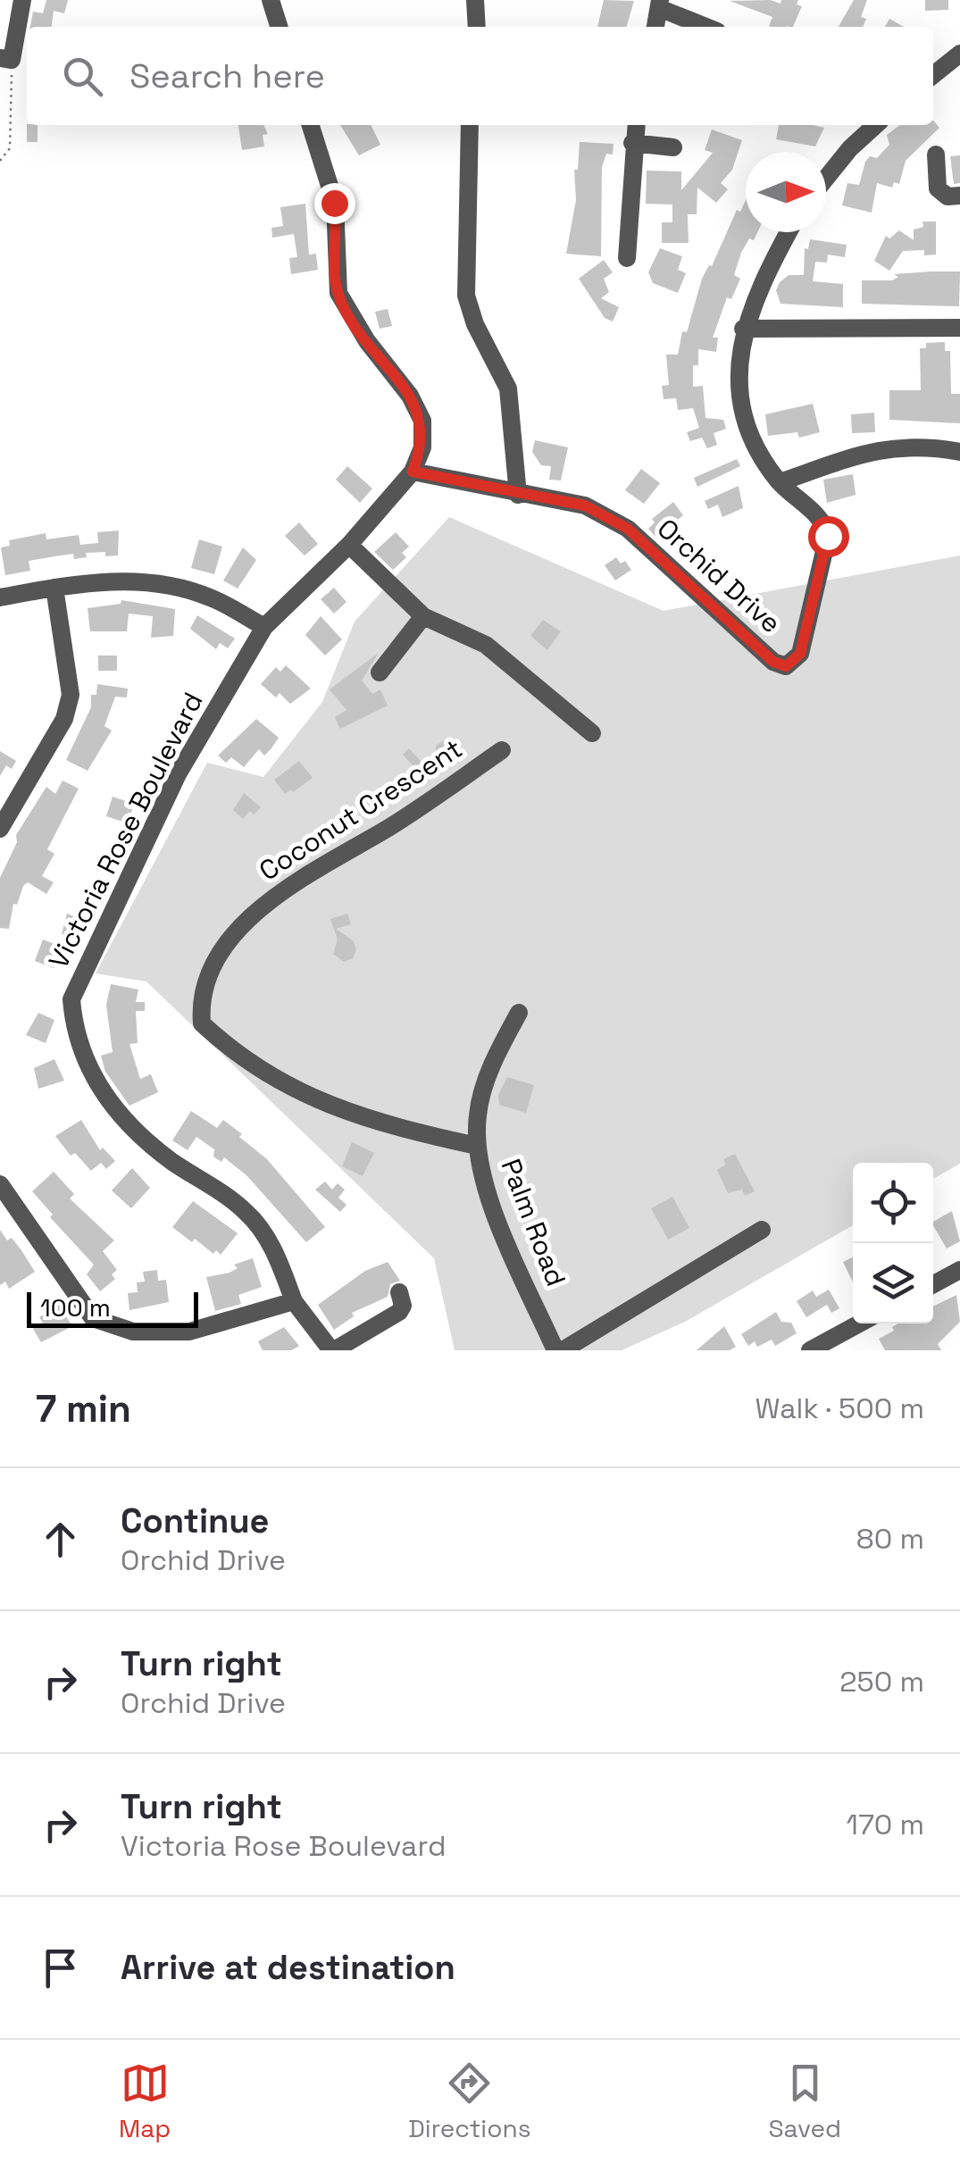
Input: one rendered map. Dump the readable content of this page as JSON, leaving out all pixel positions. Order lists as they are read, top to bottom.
{
  "streets": {
    "street": [
      "Orchid Drive",
      "Coconut Crescent",
      "Victoria Rose Boulevard",
      "Palm Road"
    ]
  },
  "crossings": [
    ["Orchid Drive", "Victoria Rose Boulevard"],
    ["Coconut Crescent", "Palm Road"]
  ],
  "scale_bar": "100 m",
  "north": "right",
  "page": {
    "search": "Search here",
    "scale": "100 m",
    "heading": ["7 min", "Walk · 500 m"],
    "list": [
      ["Continue", "Orchid Drive", "80 m"],
      ["Turn right", "Orchid Drive", "250 m"],
      ["Turn right", "Victoria Rose Boulevard", "170 m"],
      "Arrive at destination"
    ],
    "nav": ["Map", "Directions", "Saved"]
  }
}
